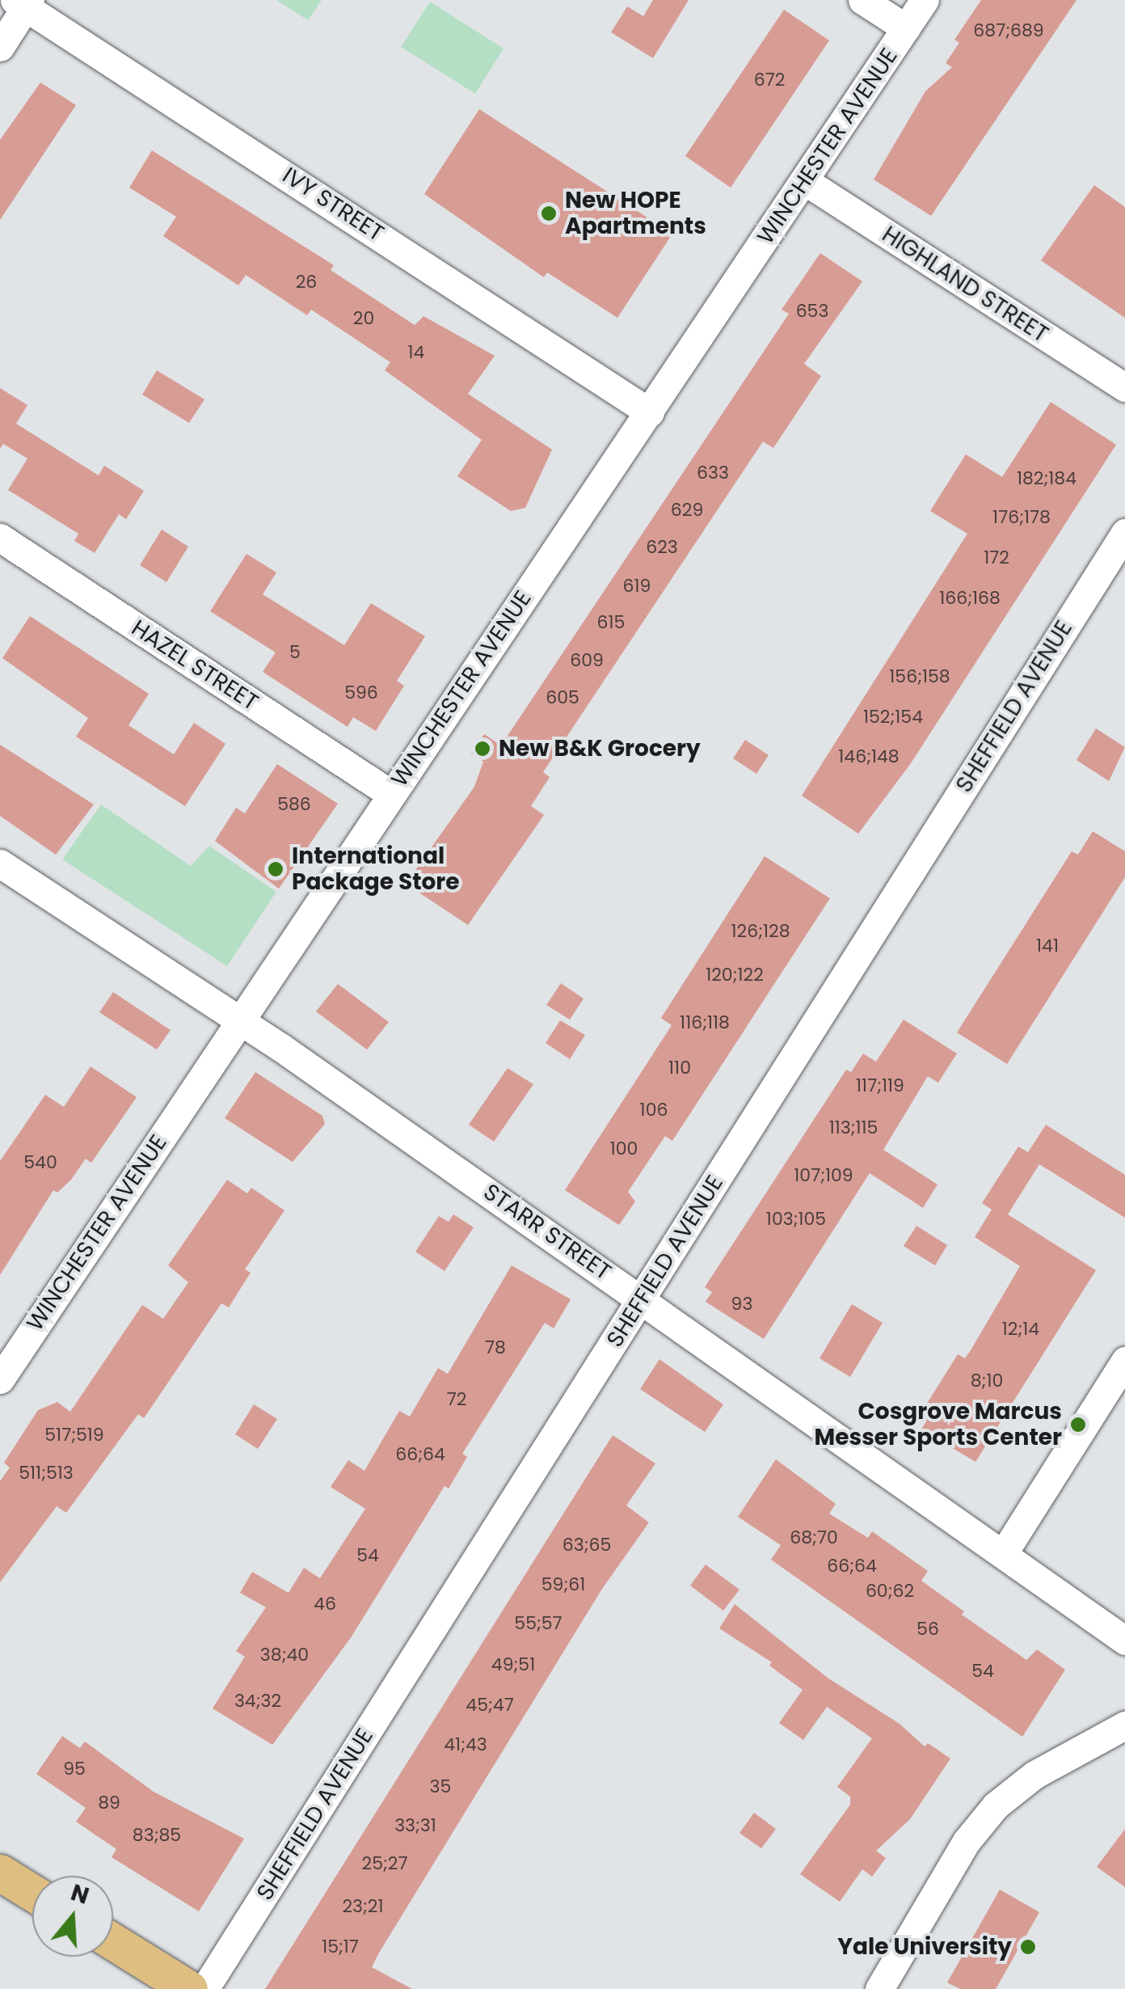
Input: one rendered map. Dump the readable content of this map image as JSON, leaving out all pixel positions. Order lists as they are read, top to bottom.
{
  "streets": {
    "street": [
      "WINCHESTER AVENUE",
      "IVY STREET",
      "HIGHLAND STREET",
      "HAZEL STREET",
      "SHEFFIELD AVENUE",
      "STARR STREET"
    ]
  },
  "crossings": [
    ["WINCHESTER AVENUE", "IVY STREET"],
    ["WINCHESTER AVENUE", "HIGHLAND STREET"],
    ["WINCHESTER AVENUE", "HAZEL STREET"],
    ["WINCHESTER AVENUE", "STARR STREET"],
    ["SHEFFIELD AVENUE", "STARR STREET"]
  ],
  "places": [
    "New HOPE Apartments",
    "New B&K Grocery",
    "International Package Store",
    "Cosgrove Marcus Messer Sports Center",
    "Yale University"
  ],
  "house_numbers": [
    "687;689",
    "672",
    "26",
    "653",
    "20",
    "14",
    "633",
    "182;184",
    "629",
    "176;178",
    "623",
    "172",
    "619",
    "166;168",
    "615",
    "5",
    "609",
    "156;158",
    "596",
    "605",
    "152;154",
    "146;148",
    "586",
    "126;128",
    "141",
    "120;122",
    "116;118",
    "110",
    "117;119",
    "106",
    "113;115",
    "100",
    "540",
    "107;109",
    "103;105",
    "93",
    "12;14",
    "78",
    "8;10",
    "72",
    "517;519",
    "66;64",
    "511;513",
    "68;70",
    "63;65",
    "54",
    "66;64",
    "59;61",
    "60;62",
    "46",
    "55;57",
    "56",
    "38;40",
    "49;51",
    "54",
    "34;32",
    "45;47",
    "41;43",
    "95",
    "35",
    "89",
    "33;31",
    "83;85",
    "25;27",
    "23;21",
    "15;17"
  ],
  "north": "top"
}
